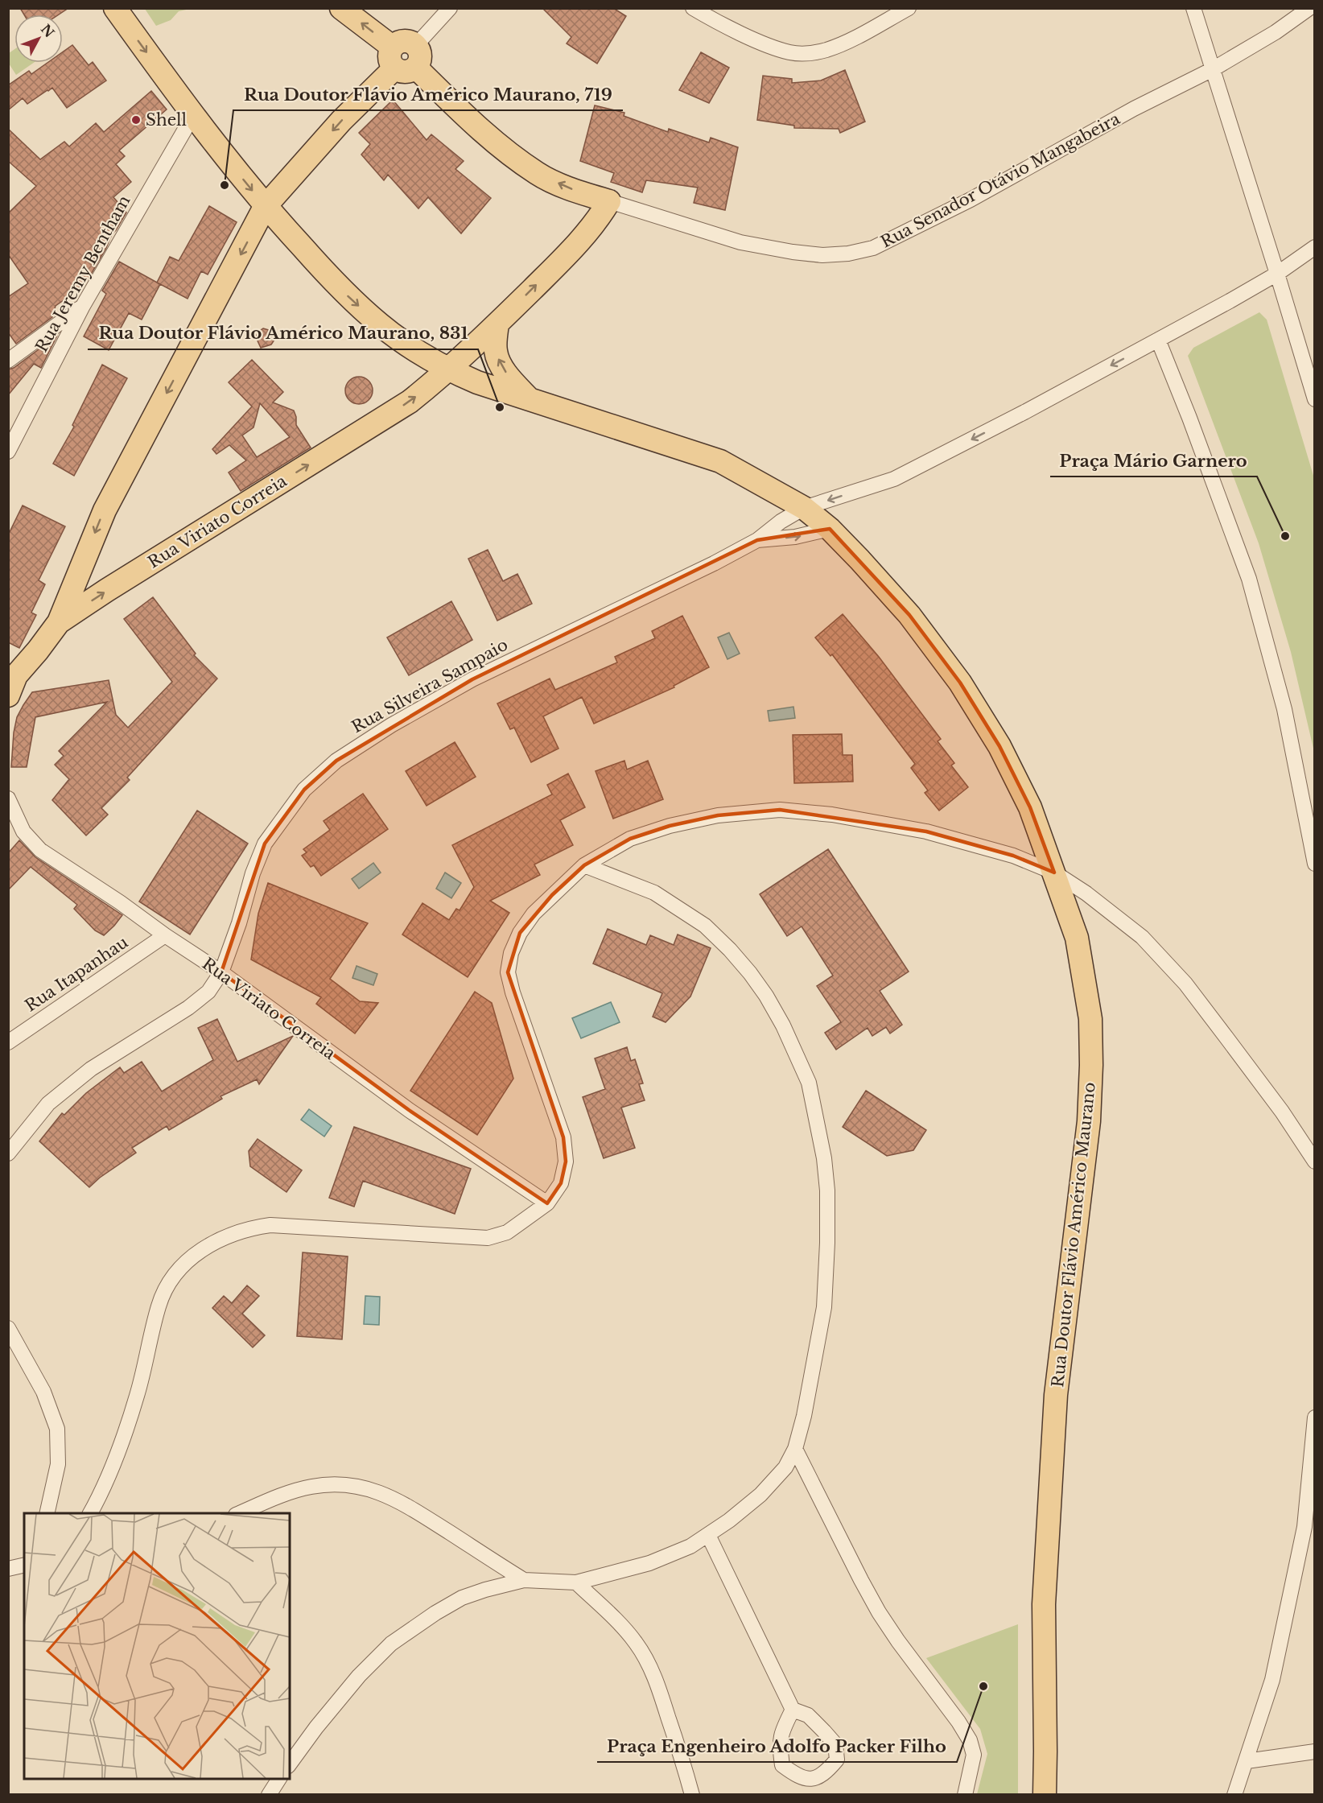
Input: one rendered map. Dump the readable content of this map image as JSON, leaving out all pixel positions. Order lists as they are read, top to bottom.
{
  "streets": {
    "main road": ["Rua Senador Otávio Mangabeira", "Rua Viriato Correia", "Rua Doutor Flávio Américo Maurano"],
    "street": ["Rua Jeremy Bentham", "Rua Silveira Sampaio", "Rua Itapanhau"]
  },
  "crossings": [
    ["Rua Senador Otávio Mangabeira", "Rua Viriato Correia"],
    ["Rua Jeremy Bentham", "Rua Doutor Flávio Américo Maurano"],
    ["Rua Viriato Correia", "Rua Silveira Sampaio"],
    ["Rua Viriato Correia", "Rua Itapanhau"],
    ["Rua Viriato Correia", "Rua Doutor Flávio Américo Maurano"],
    ["Rua Silveira Sampaio", "Rua Doutor Flávio Américo Maurano"]
  ],
  "one_way": ["Rua Viriato Correia"],
  "places": [
    "Shell",
    "Rua Doutor Flávio Américo Maurano, 719",
    "Rua Doutor Flávio Américo Maurano, 831",
    "Praça Mário Garnero",
    "Praça Engenheiro Adolfo Packer Filho"
  ],
  "north": "top right"
}
